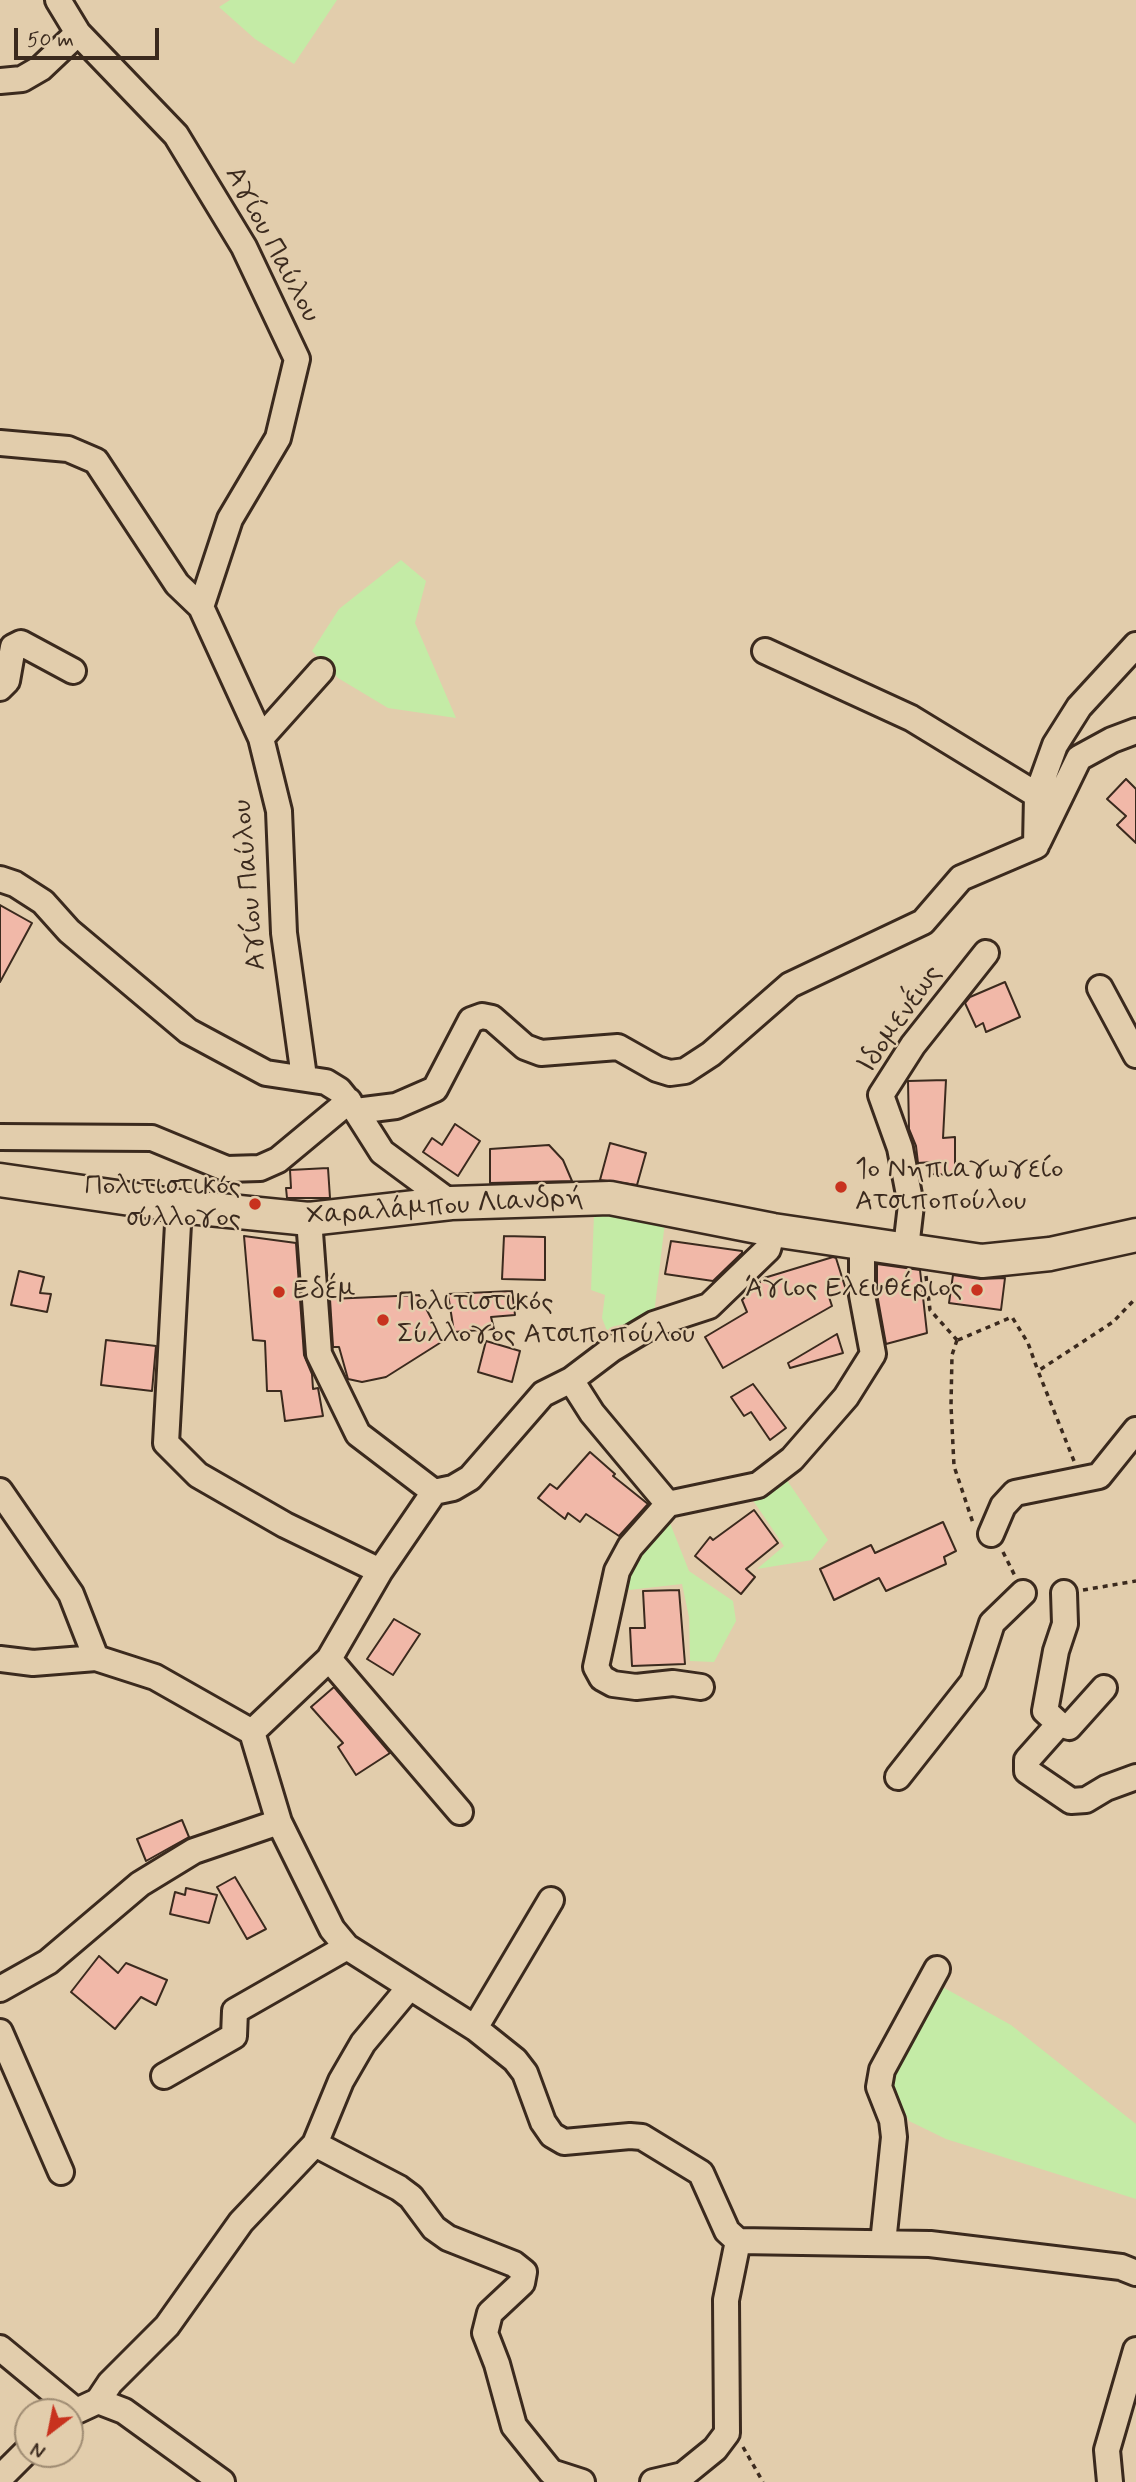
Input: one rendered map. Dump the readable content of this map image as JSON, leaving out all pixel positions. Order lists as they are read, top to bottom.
{
  "streets": {
    "main road": ["Χαραλάμπου Λιανδρή"],
    "street": ["Αγίου Παύλου", "Ιδομενέως"]
  },
  "crossings": [
    ["Ιδομενέως", "Χαραλάμπου Λιανδρή"]
  ],
  "places": [
    "1ο Νηπιαγωγείο Ατσιποπούλου",
    "Πολιτιστικός σύλλογος",
    "Άγιος Ελευθέριος",
    "Εδέμ",
    "Πολιτιστικός Σύλλογος Ατσιποπούλου"
  ],
  "scale_bar": "50 m",
  "north": "bottom left"
}
